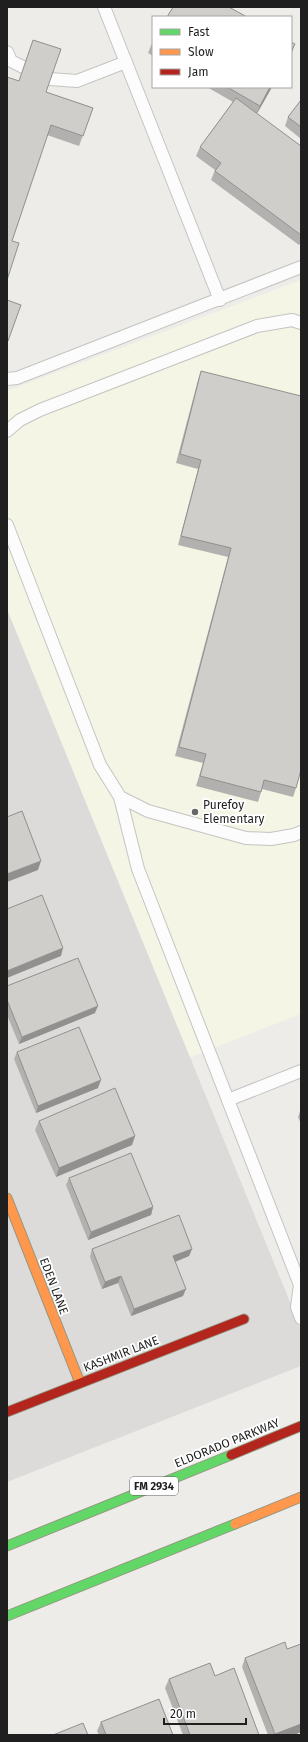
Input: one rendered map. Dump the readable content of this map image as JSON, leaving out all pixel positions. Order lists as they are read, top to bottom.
{
  "streets": {
    "main road": [
      "EDEN LANE",
      "KASHMIR LANE",
      "ELDORADO PARKWAY",
      "FM 2934"
    ]
  },
  "crossings": [
    ["EDEN LANE", "KASHMIR LANE"]
  ],
  "places": ["Purefoy Elementary"],
  "legend": ["Fast", "Slow", "Jam"],
  "scale_bar": "20 m"
}
